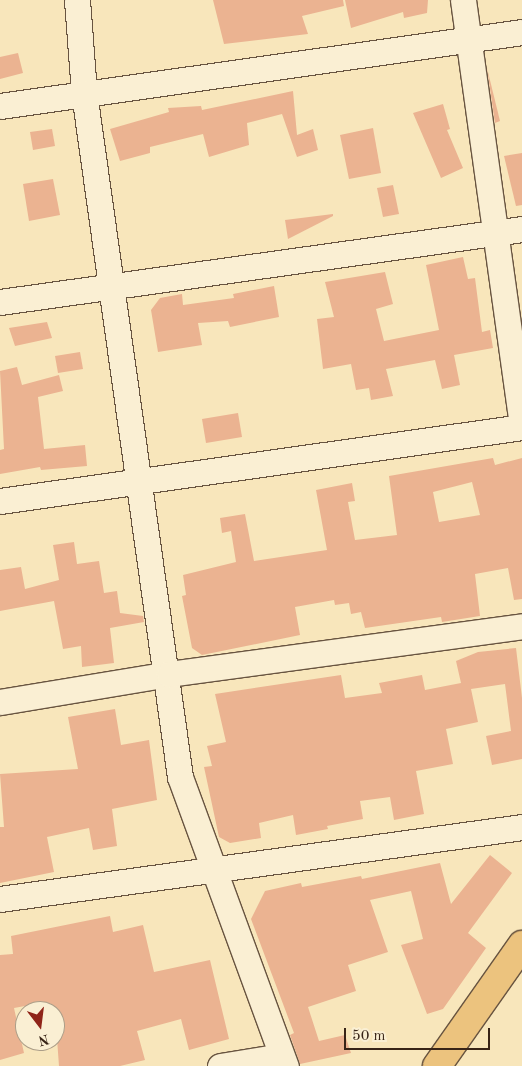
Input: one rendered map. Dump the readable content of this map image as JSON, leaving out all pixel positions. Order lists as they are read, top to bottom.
{
  "scale_bar": "50 m",
  "north": "bottom"
}
